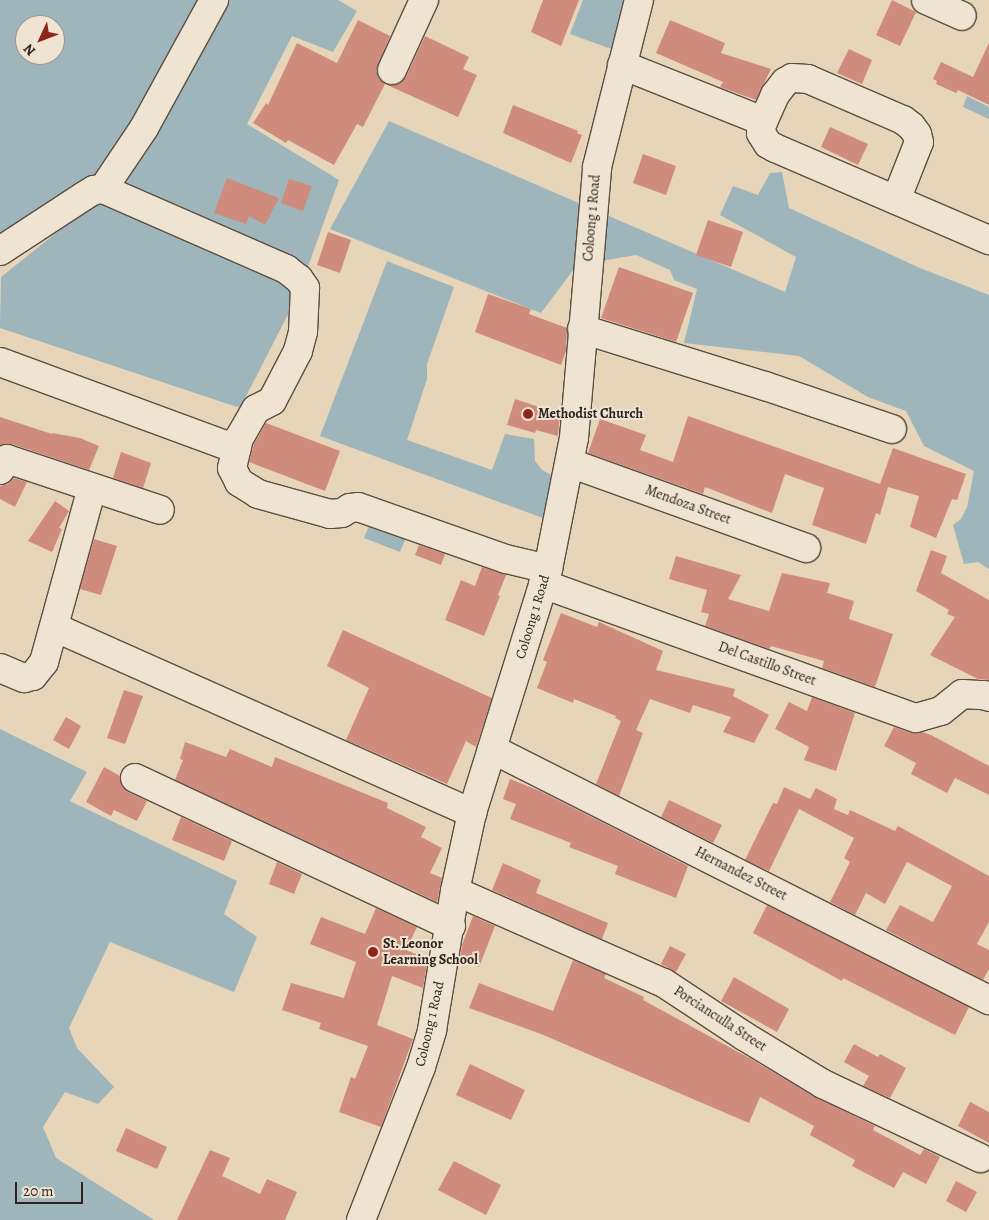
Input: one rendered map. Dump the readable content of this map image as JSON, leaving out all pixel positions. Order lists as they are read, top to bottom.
{
  "streets": {
    "street": [
      "Coloong 1 Road",
      "Mendoza Street",
      "Del Castillo Street",
      "Hernandez Street",
      "Porcianculla Street"
    ]
  },
  "crossings": [
    ["Coloong 1 Road", "Mendoza Street"],
    ["Coloong 1 Road", "Del Castillo Street"],
    ["Coloong 1 Road", "Hernandez Street"],
    ["Coloong 1 Road", "Porcianculla Street"]
  ],
  "places": ["Methodist Church", "St. Leonor Learning School"],
  "scale_bar": "20 m",
  "north": "bottom left"
}
